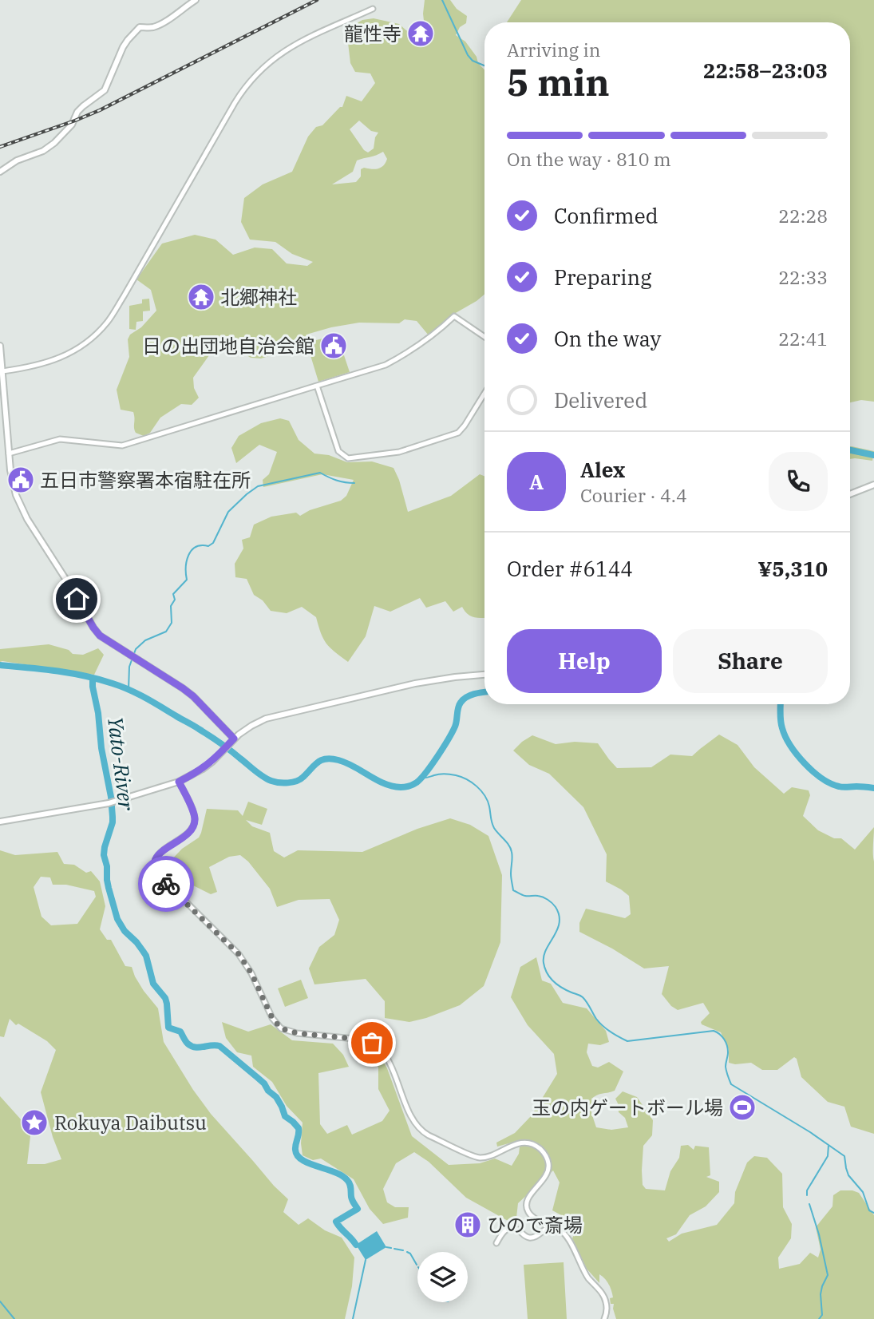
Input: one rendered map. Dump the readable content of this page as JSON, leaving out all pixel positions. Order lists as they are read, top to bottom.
{
  "water": ["Yato-River"],
  "places": {
    "temple": ["龍性寺", "北郷神社"],
    "public building": ["日の出団地自治会館", "五日市警察署本宿駐在所"],
    "sports": ["玉の内ゲートボール場"],
    "place": ["Rokuya Daibutsu"],
    "building": ["ひので斎場"]
  },
  "page": {
    "heading": ["5 min", "Arriving in", "22:58–23:03"],
    "panel": [
      "Alex",
      "Courier · 4.4",
      "Order #6144",
      "¥5,310"
    ],
    "bar": "On the way · 810 m",
    "list": [
      ["Confirmed", "22:28"],
      ["Preparing", "22:33"],
      ["On the way", "22:41"],
      "Delivered"
    ],
    "round": "A",
    "buttons": ["Help", "Share"]
  }
}
